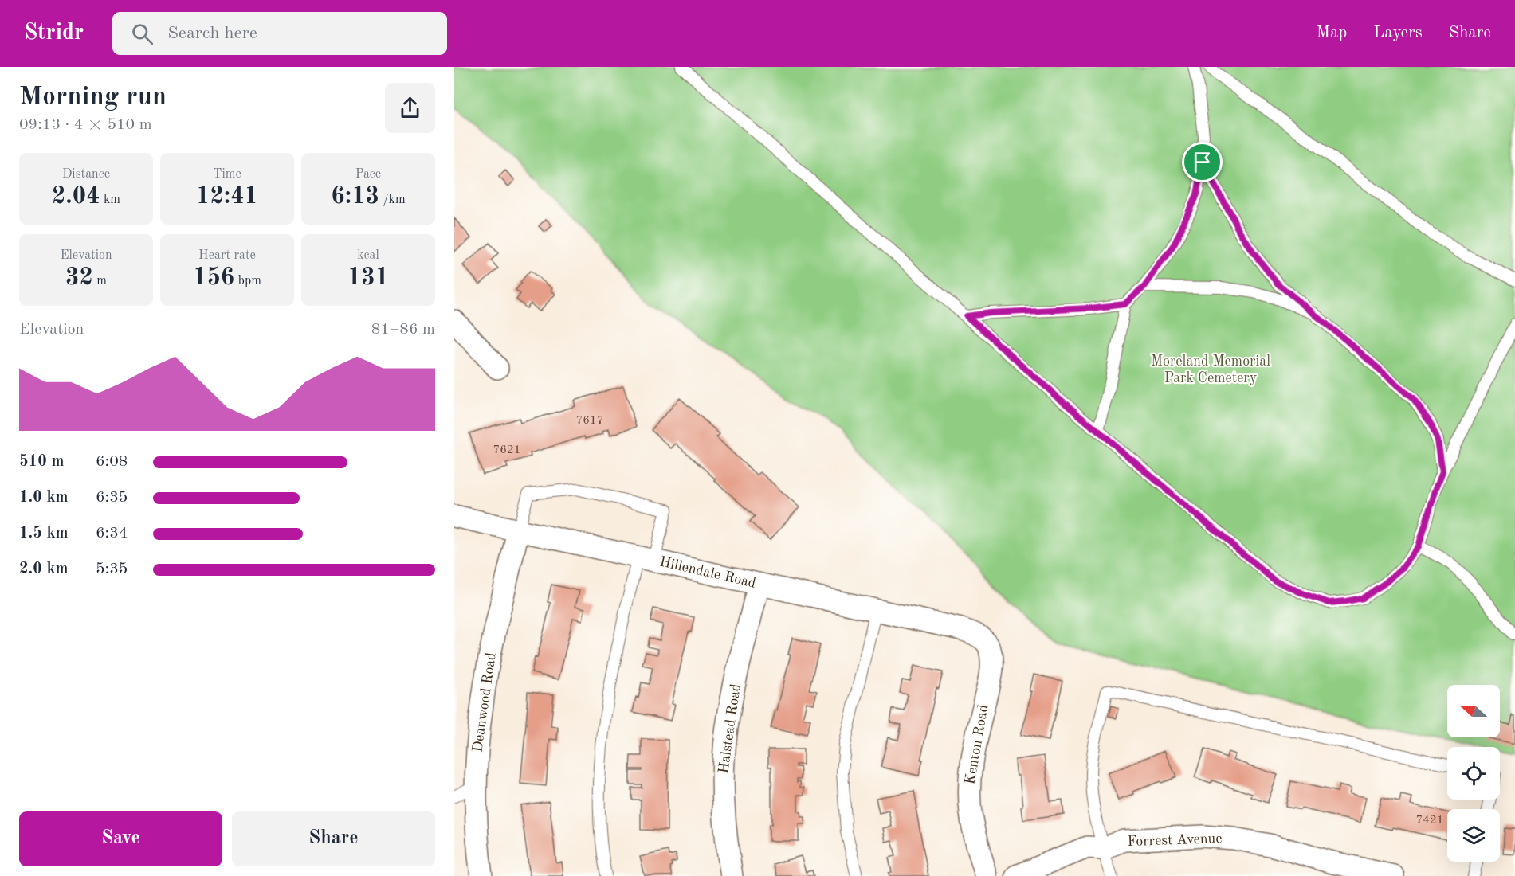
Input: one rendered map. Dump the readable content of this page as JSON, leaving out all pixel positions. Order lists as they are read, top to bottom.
{
  "streets": {
    "street": [
      "Hillendale Road",
      "Deanwood Road",
      "Halstead Road",
      "Kenton Road",
      "Forrest Avenue"
    ]
  },
  "crossings": [
    ["Hillendale Road", "Deanwood Road"],
    ["Hillendale Road", "Halstead Road"],
    ["Hillendale Road", "Kenton Road"]
  ],
  "parks": ["Moreland Memorial Park Cemetery"],
  "house_numbers": ["7617", "7621", "7421"],
  "north": "left",
  "page": {
    "header": "Stridr",
    "search": "Search here",
    "nav": ["Map", "Layers", "Share"],
    "heading": ["Morning run", "09:13 · 4 × 510 m"],
    "stats": [
      ["Distance", "2.04 km"],
      ["Time", "12:41"],
      ["Pace", "6:13 /km"],
      ["Elevation", "32 m"],
      ["Heart rate", "156 bpm"],
      ["kcal", "131"]
    ],
    "chart": ["Elevation", "81–86 m"],
    "list": [
      {
        "name": "510 m",
        "note": "6:08"
      },
      {
        "name": "1.0 km",
        "note": "6:35"
      },
      {
        "name": "1.5 km",
        "note": "6:34"
      },
      {
        "name": "2.0 km",
        "note": "5:35"
      }
    ],
    "buttons": ["Save", "Share"]
  }
}
